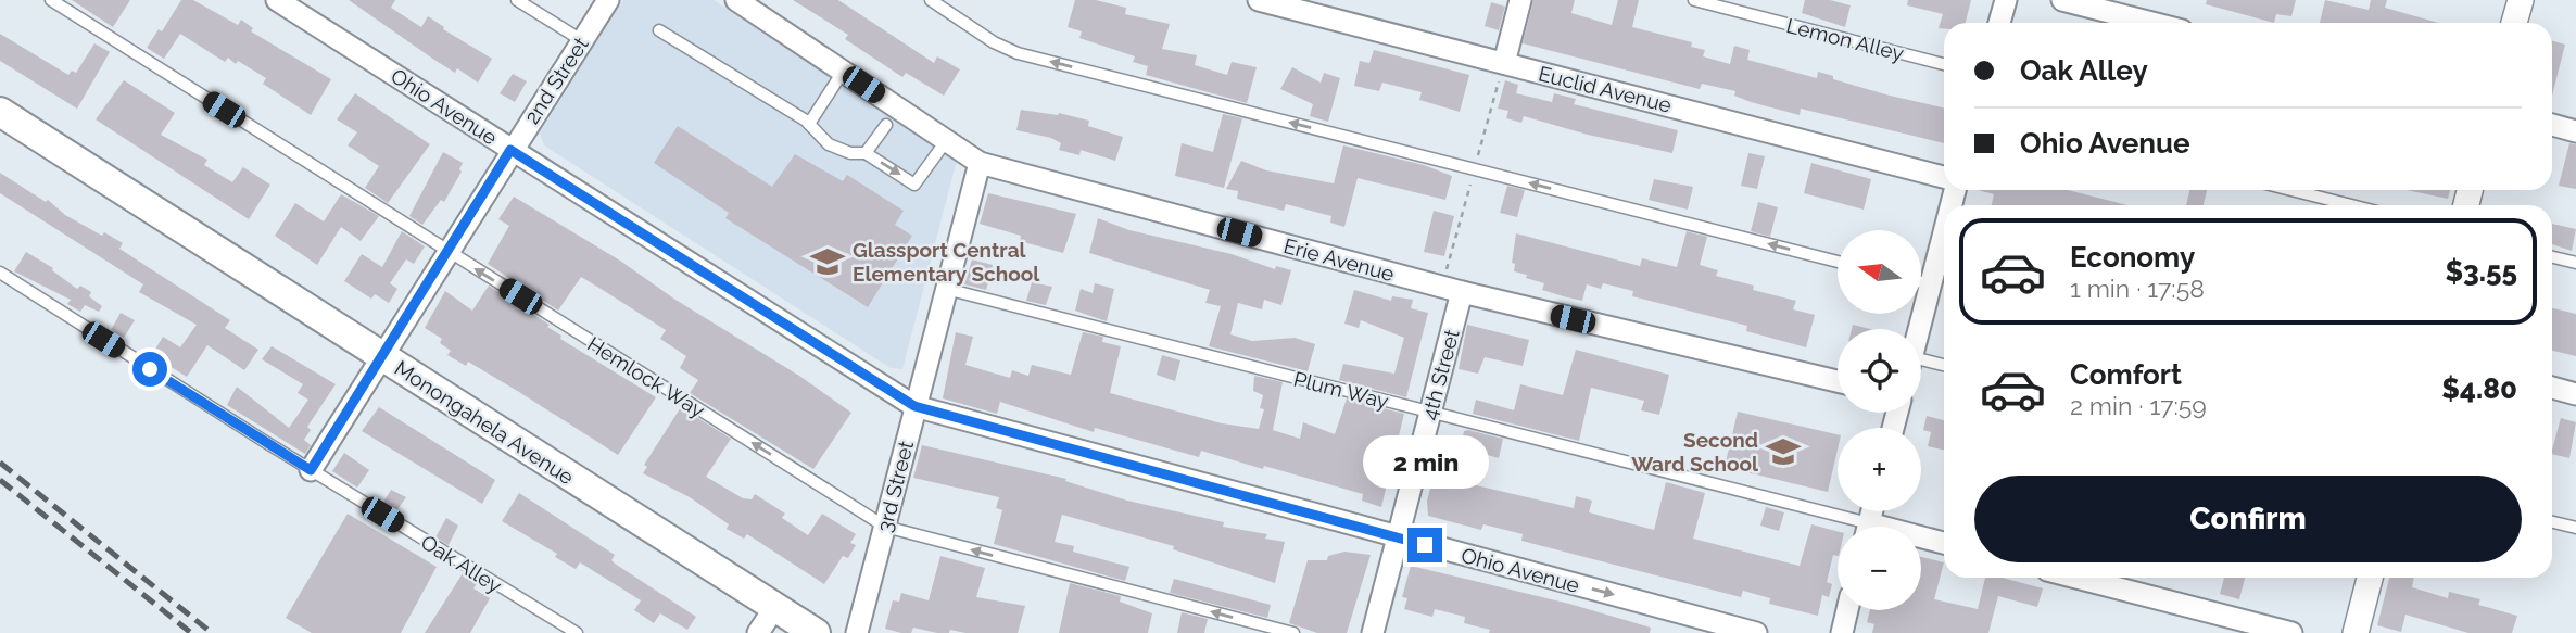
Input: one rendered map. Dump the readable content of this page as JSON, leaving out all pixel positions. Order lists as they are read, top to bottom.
{
  "streets": {
    "main road": ["Monongahela Avenue"],
    "street": [
      "2nd Street",
      "Euclid Avenue",
      "Ohio Avenue",
      "Erie Avenue",
      "4th Street",
      "3rd Street"
    ],
    "lane": [
      "Lemon Alley",
      "Hemlock Way",
      "Plum Way",
      "Oak Alley"
    ]
  },
  "crossings": [
    ["2nd Street", "Ohio Avenue"],
    ["2nd Street", "Hemlock Way"],
    ["2nd Street", "Monongahela Avenue"],
    ["2nd Street", "Oak Alley"],
    ["Ohio Avenue", "4th Street"],
    ["Ohio Avenue", "3rd Street"],
    ["Erie Avenue", "4th Street"],
    ["Erie Avenue", "3rd Street"],
    ["4th Street", "Plum Way"],
    ["Hemlock Way", "3rd Street"],
    ["Plum Way", "3rd Street"]
  ],
  "one_way": ["Hemlock Way"],
  "places": {
    "school or university": ["Glassport Central Elementary School", "Second Ward School"]
  },
  "north": "left",
  "page": {
    "banner": ["Oak Alley", "Ohio Avenue"],
    "list": [
      {
        "name": "Economy",
        "note": "1 min · 17:58",
        "value": "$3.55"
      },
      {
        "name": "Comfort",
        "note": "2 min · 17:59",
        "value": "$4.80"
      }
    ],
    "map_buttons": ["+", "−"],
    "bubble": "2 min",
    "buttons": "Confirm"
  }
}
